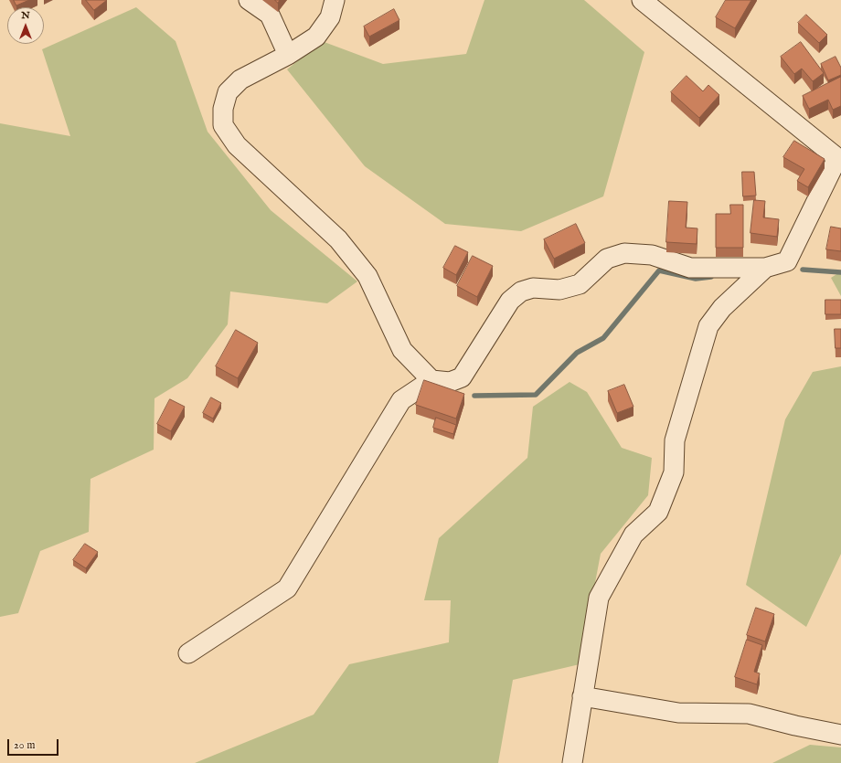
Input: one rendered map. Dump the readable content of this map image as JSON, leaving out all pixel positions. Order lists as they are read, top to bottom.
{
  "scale_bar": "20 m",
  "north": "top"
}
